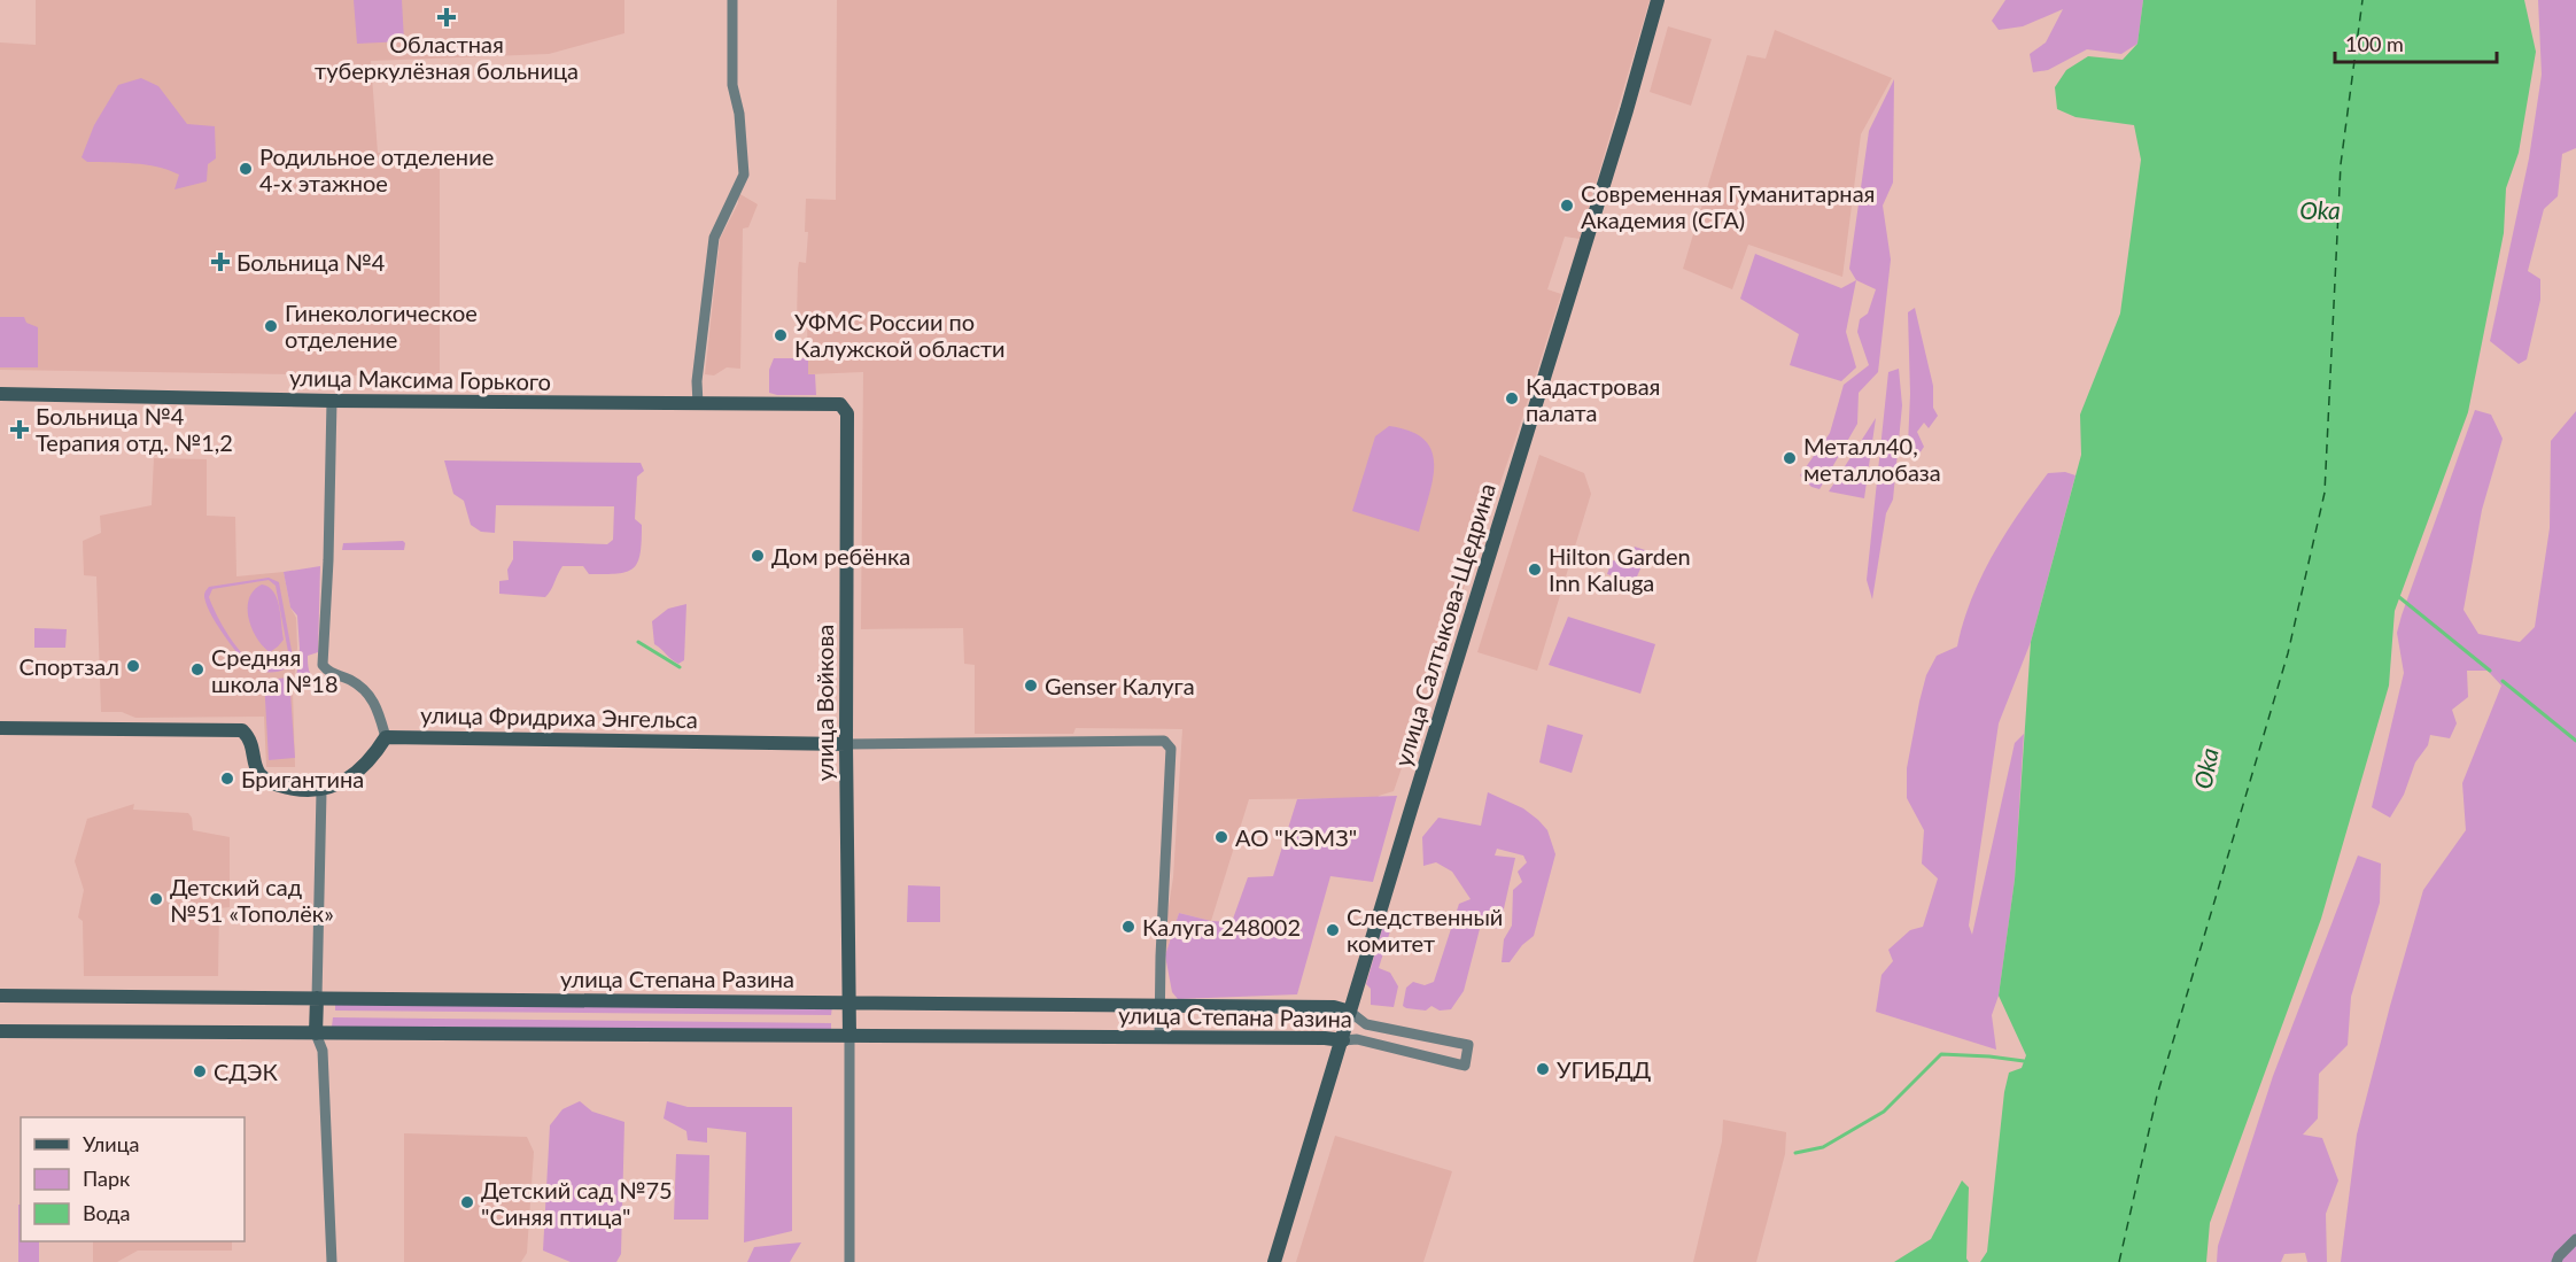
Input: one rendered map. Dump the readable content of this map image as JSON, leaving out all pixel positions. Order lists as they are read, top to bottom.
{
  "streets": {
    "main road": [
      "улица Максима Горького",
      "улица Салтыкова-Щедрина",
      "улица Войкова",
      "улица Фридриха Энгельса",
      "улица Степана Разина"
    ]
  },
  "crossings": [
    ["улица Максима Горького", "улица Войкова"],
    ["улица Салтыкова-Щедрина", "улица Степана Разина"],
    ["улица Войкова", "улица Фридриха Энгельса"],
    ["улица Войкова", "улица Степана Разина"],
    ["улица Фридриха Энгельса", "улица Степана Разина"]
  ],
  "water": ["Oka"],
  "places": {
    "health": ["Областная туберкулёзная больница", "Больница №4", "Больница №4 Терапия отд. №1,2"],
    "other": [
      "Родильное отделение 4-х этажное",
      "Современная Гуманитарная Академия (СГА)",
      "Гинекологическое отделение",
      "УФМС России по Калужской области",
      "Кадастровая палата",
      "Металл40, металлобаза",
      "Дом ребёнка",
      "Hilton Garden Inn Kaluga",
      "Спортзал",
      "Средняя школа №18",
      "Genser Калуга",
      "Бригантина",
      "АО \"КЭМЗ\"",
      "Детский сад №51 «Тополёк»",
      "Калуга 248002",
      "Следственный комитет",
      "УГИБДД",
      "СДЭК",
      "Детский сад №75 \"Синяя птица\""
    ]
  },
  "legend": ["Улица", "Парк", "Вода"],
  "scale_bar": "100 m"
}
